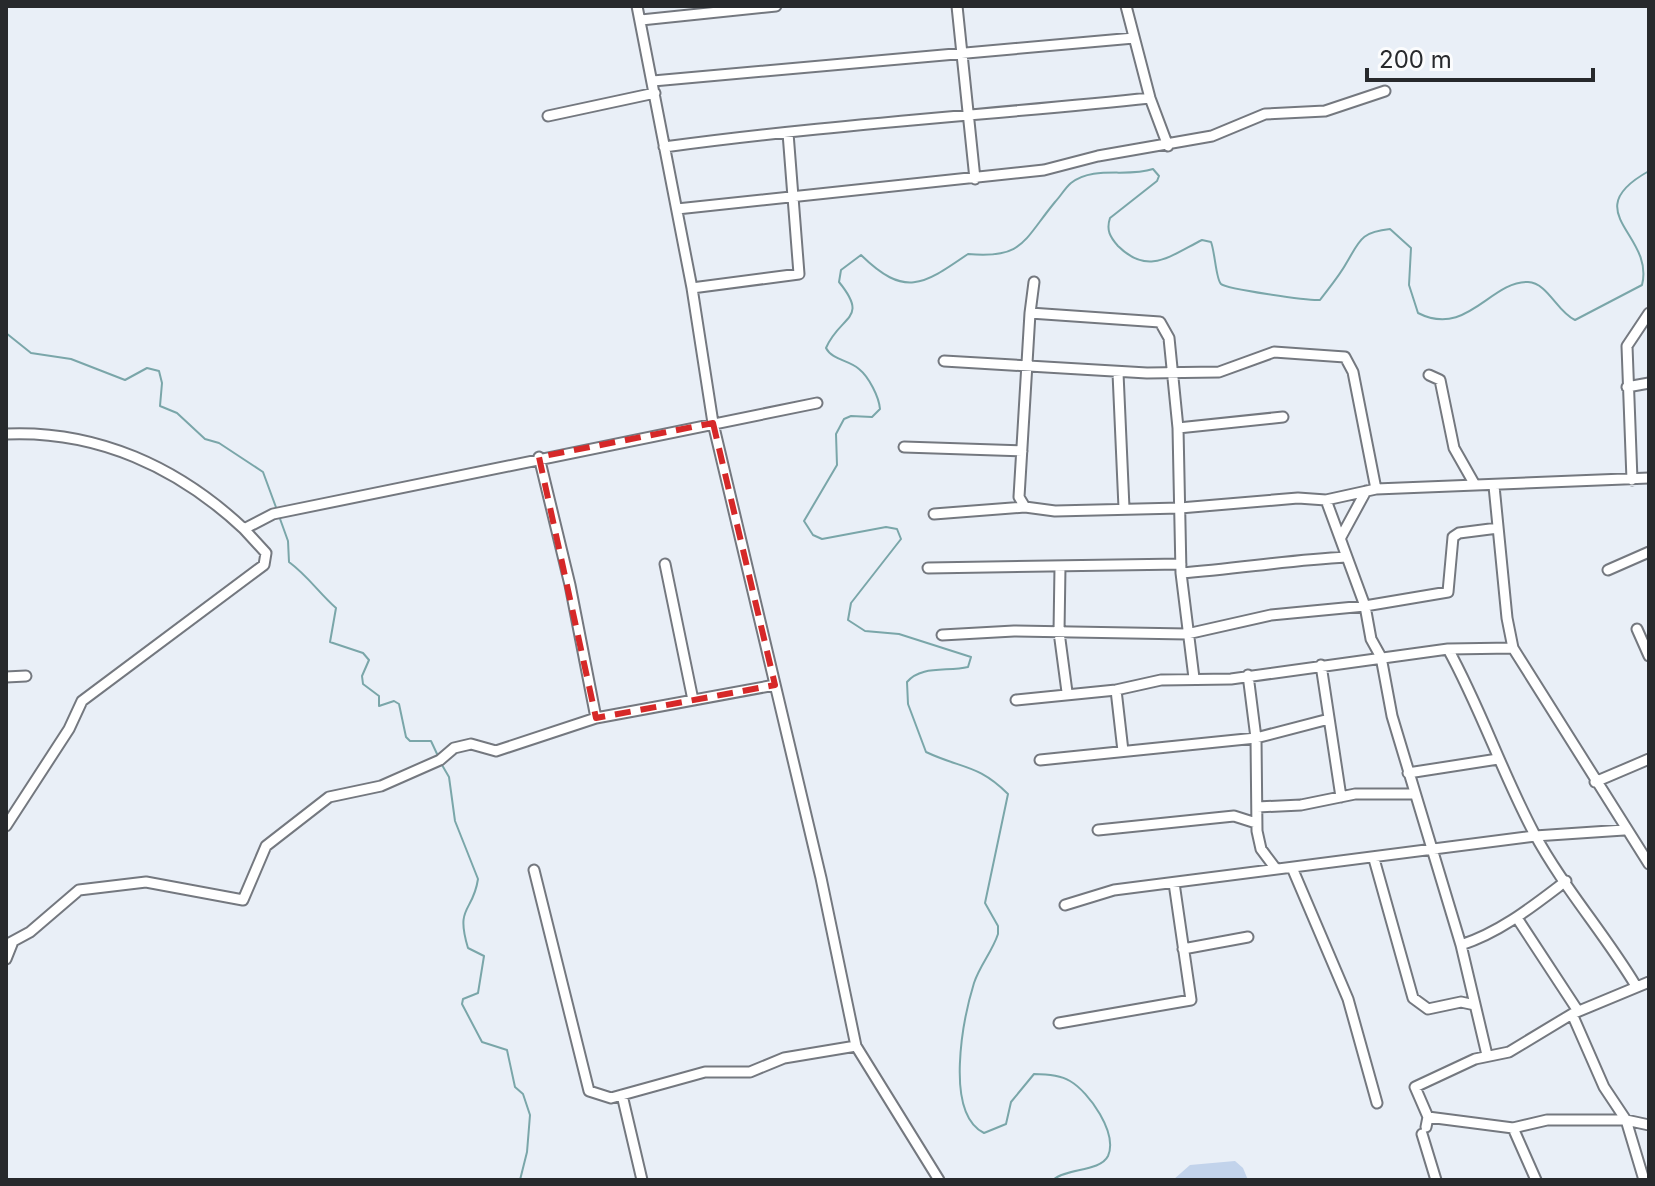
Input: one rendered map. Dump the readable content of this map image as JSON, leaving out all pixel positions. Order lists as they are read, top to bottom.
{
  "scale_bar": "200 m"
}
